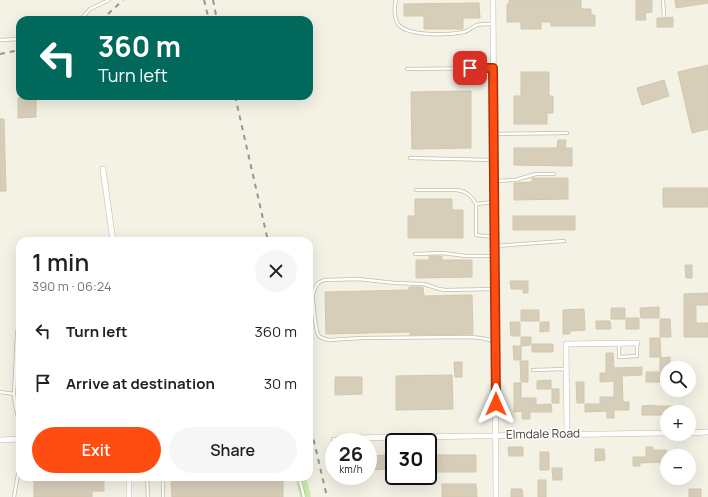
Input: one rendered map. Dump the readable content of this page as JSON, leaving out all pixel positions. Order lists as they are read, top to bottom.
{
  "streets": {
    "street": ["Elmdale Road"]
  },
  "page": {
    "turn": ["360 m", "Turn left"],
    "heading": ["1 min", "390 m · 06:24"],
    "list": [
      {
        "name": "Turn left",
        "value": "360 m"
      },
      {
        "name": "Arrive at destination",
        "value": "30 m"
      }
    ],
    "map_buttons": ["+", "−"],
    "buttons": ["Exit", "Share"],
    "speed": "26 km/h",
    "limit": "30"
  }
}
